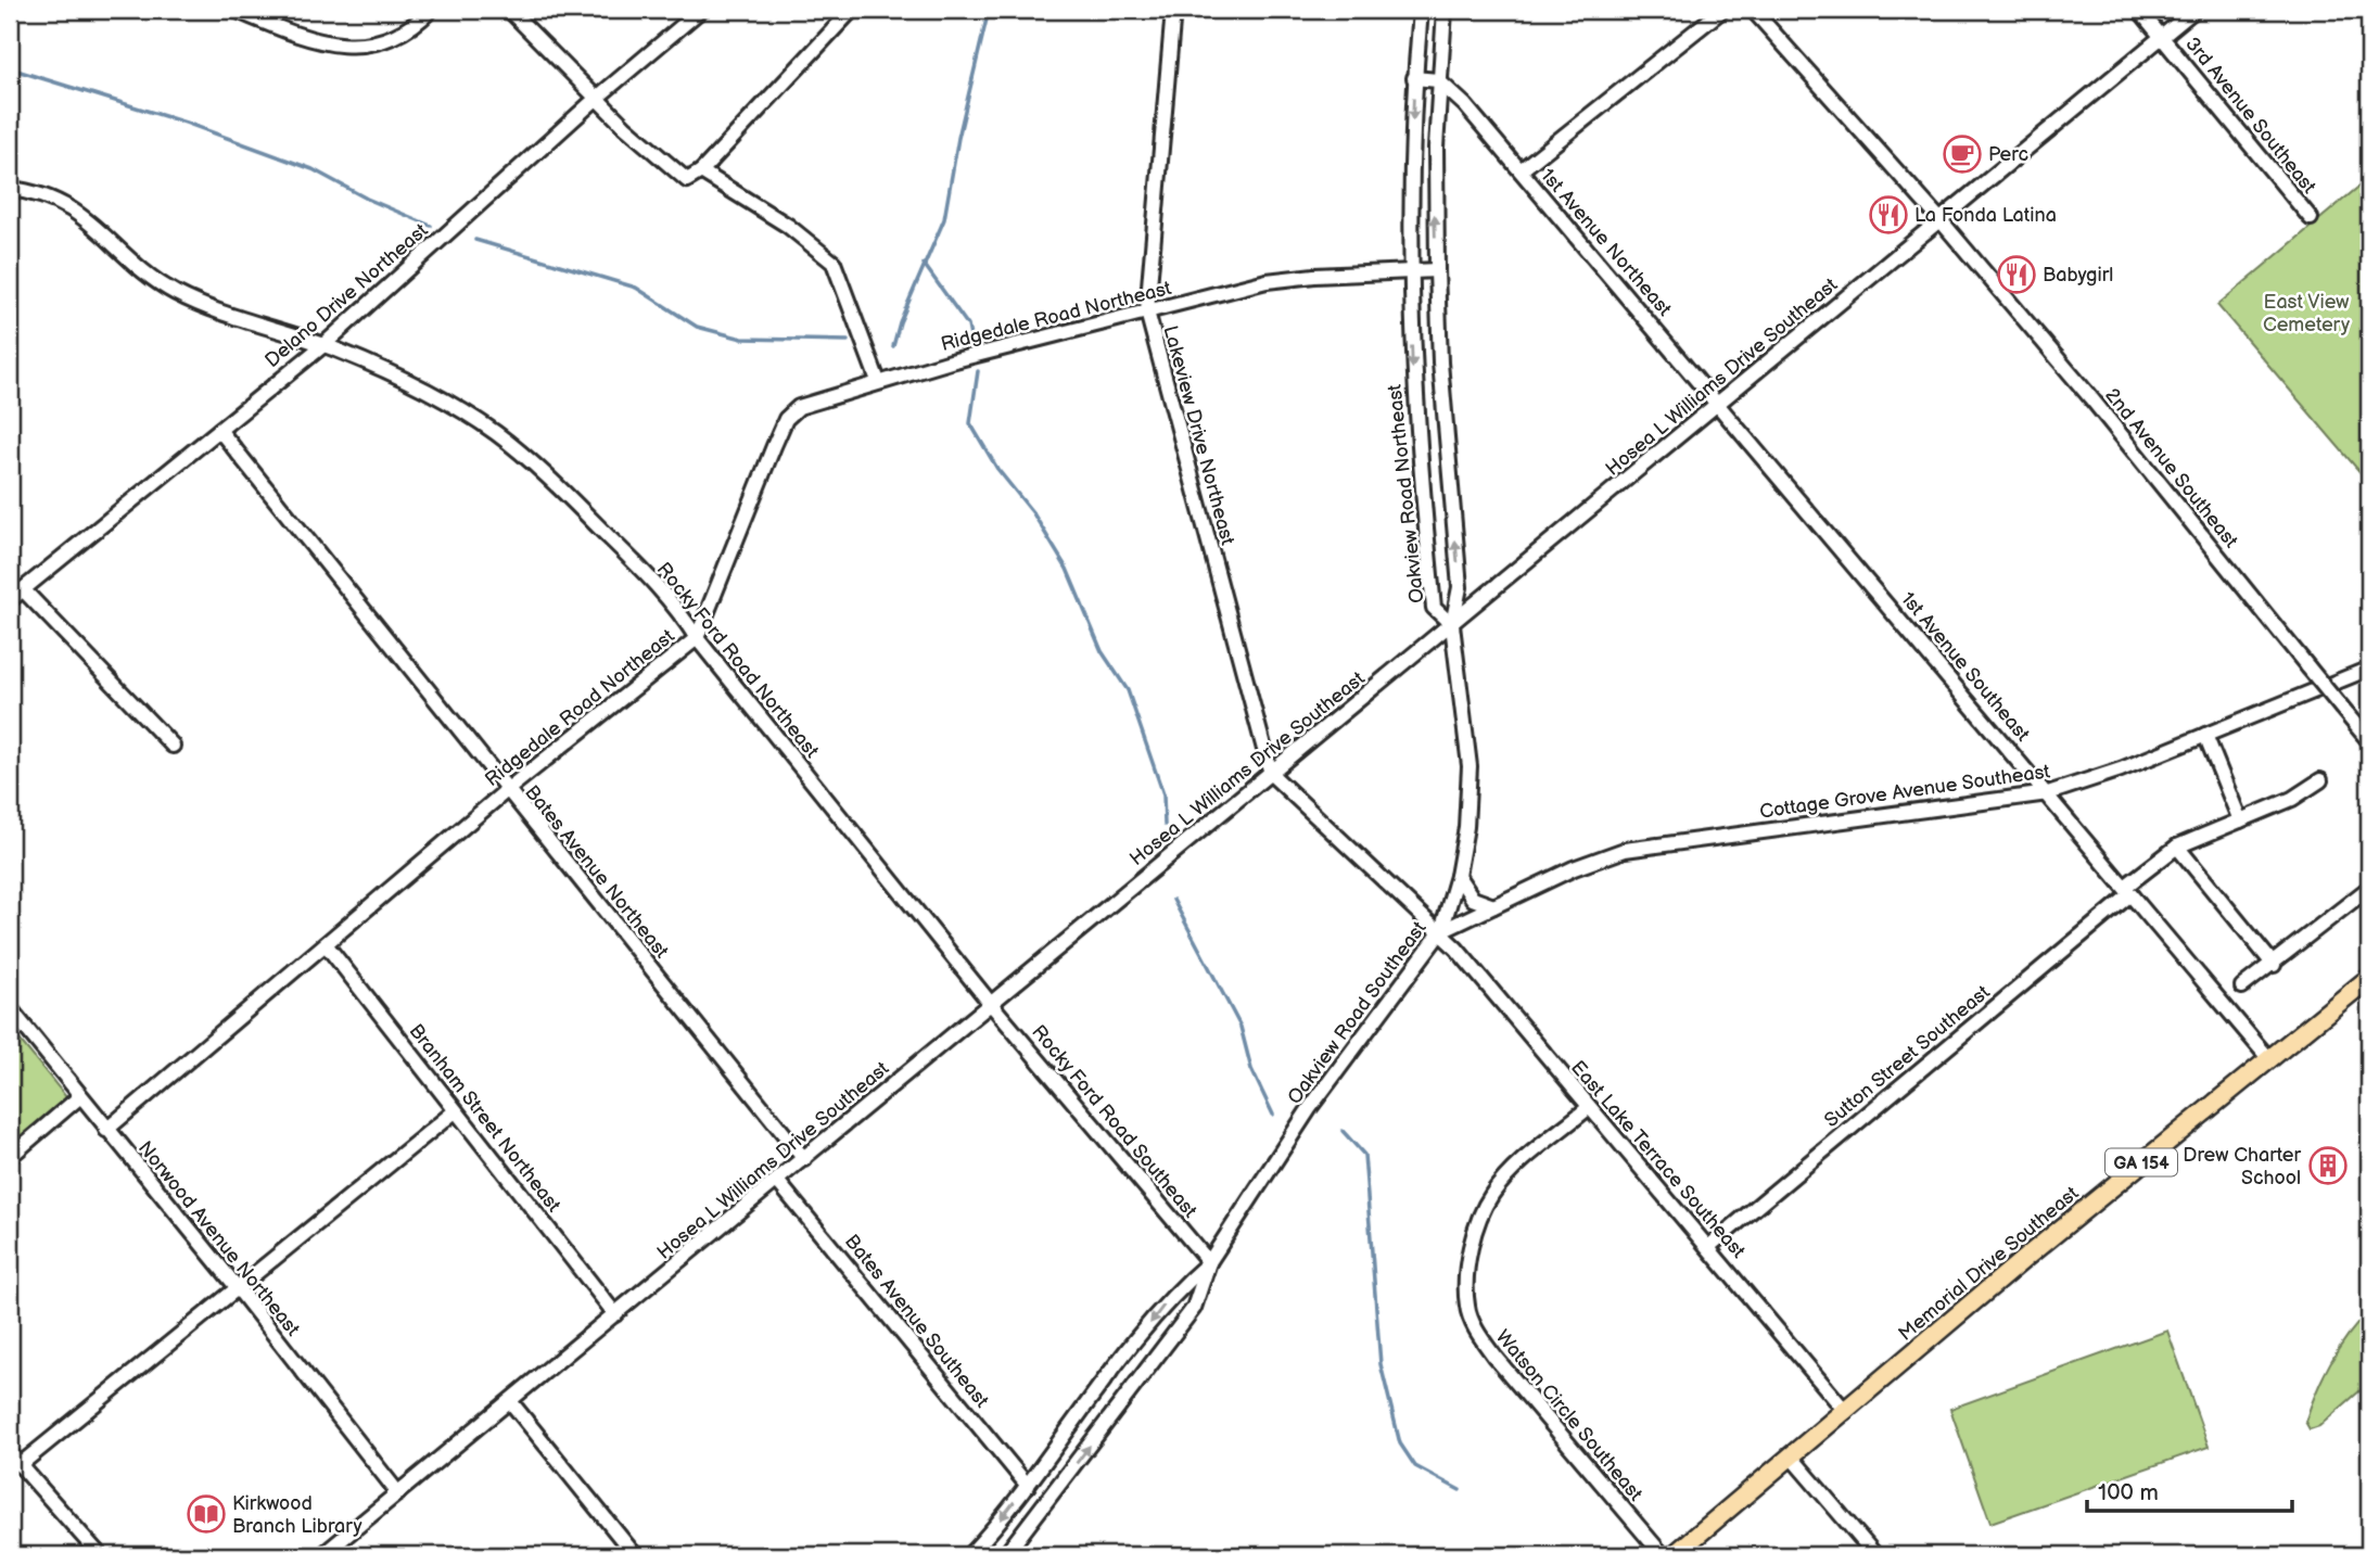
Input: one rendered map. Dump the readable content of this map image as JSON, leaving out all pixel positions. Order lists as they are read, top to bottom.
{
  "streets": {
    "main road": ["GA 154", "Memorial Drive Southeast"],
    "street": [
      "3rd Avenue Southeast",
      "1st Avenue Northeast",
      "Delano Drive Northeast",
      "Ridgedale Road Northeast",
      "Hosea L Williams Drive Southeast",
      "Lakeview Drive Northeast",
      "2nd Avenue Southeast",
      "Oakview Road Northeast",
      "Rocky Ford Road Northeast",
      "1st Avenue Southeast",
      "Cottage Grove Avenue Southeast",
      "Bates Avenue Northeast",
      "Oakview Road Southeast",
      "Sutton Street Southeast",
      "Branham Street Northeast",
      "Rocky Ford Road Southeast",
      "East Lake Terrace Southeast",
      "Norwood Avenue Northeast",
      "Bates Avenue Southeast",
      "Watson Circle Southeast"
    ]
  },
  "crossings": [
    ["3rd Avenue Southeast", "Hosea L Williams Drive Southeast"],
    ["1st Avenue Northeast", "Hosea L Williams Drive Southeast"],
    ["1st Avenue Northeast", "Oakview Road Northeast"],
    ["1st Avenue Northeast", "1st Avenue Southeast"],
    ["Delano Drive Northeast", "Rocky Ford Road Northeast"],
    ["Delano Drive Northeast", "Bates Avenue Northeast"],
    ["Ridgedale Road Northeast", "Lakeview Drive Northeast"],
    ["Ridgedale Road Northeast", "Oakview Road Northeast"],
    ["Ridgedale Road Northeast", "Rocky Ford Road Northeast"],
    ["Ridgedale Road Northeast", "Bates Avenue Northeast"],
    ["Ridgedale Road Northeast", "Branham Street Northeast"],
    ["Ridgedale Road Northeast", "Norwood Avenue Northeast"],
    ["Hosea L Williams Drive Southeast", "Lakeview Drive Northeast"],
    ["Hosea L Williams Drive Southeast", "2nd Avenue Southeast"],
    ["Hosea L Williams Drive Southeast", "Oakview Road Northeast"],
    ["Hosea L Williams Drive Southeast", "Rocky Ford Road Northeast"],
    ["Hosea L Williams Drive Southeast", "1st Avenue Southeast"],
    ["Hosea L Williams Drive Southeast", "Bates Avenue Northeast"],
    ["Hosea L Williams Drive Southeast", "Oakview Road Southeast"],
    ["Hosea L Williams Drive Southeast", "Branham Street Northeast"],
    ["Hosea L Williams Drive Southeast", "Rocky Ford Road Southeast"],
    ["Hosea L Williams Drive Southeast", "East Lake Terrace Southeast"],
    ["Hosea L Williams Drive Southeast", "Norwood Avenue Northeast"],
    ["Hosea L Williams Drive Southeast", "Bates Avenue Southeast"],
    ["Lakeview Drive Northeast", "East Lake Terrace Southeast"],
    ["Oakview Road Northeast", "Oakview Road Southeast"],
    ["Rocky Ford Road Northeast", "Rocky Ford Road Southeast"],
    ["1st Avenue Southeast", "Cottage Grove Avenue Southeast"],
    ["1st Avenue Southeast", "Sutton Street Southeast"],
    ["1st Avenue Southeast", "Memorial Drive Southeast"],
    ["Cottage Grove Avenue Southeast", "Oakview Road Southeast"],
    ["Cottage Grove Avenue Southeast", "East Lake Terrace Southeast"],
    ["Oakview Road Southeast", "Rocky Ford Road Southeast"],
    ["Oakview Road Southeast", "East Lake Terrace Southeast"],
    ["Oakview Road Southeast", "Bates Avenue Southeast"],
    ["Sutton Street Southeast", "East Lake Terrace Southeast"],
    ["East Lake Terrace Southeast", "Memorial Drive Southeast"],
    ["East Lake Terrace Southeast", "Watson Circle Southeast"]
  ],
  "parks": ["East View Cemetery"],
  "places": {
    "cafe": ["Perc"],
    "restaurant": ["La Fonda Latina", "Babygirl"],
    "building": ["Drew Charter School"],
    "library": ["Kirkwood Branch Library"]
  },
  "scale_bar": "100 m"
}
